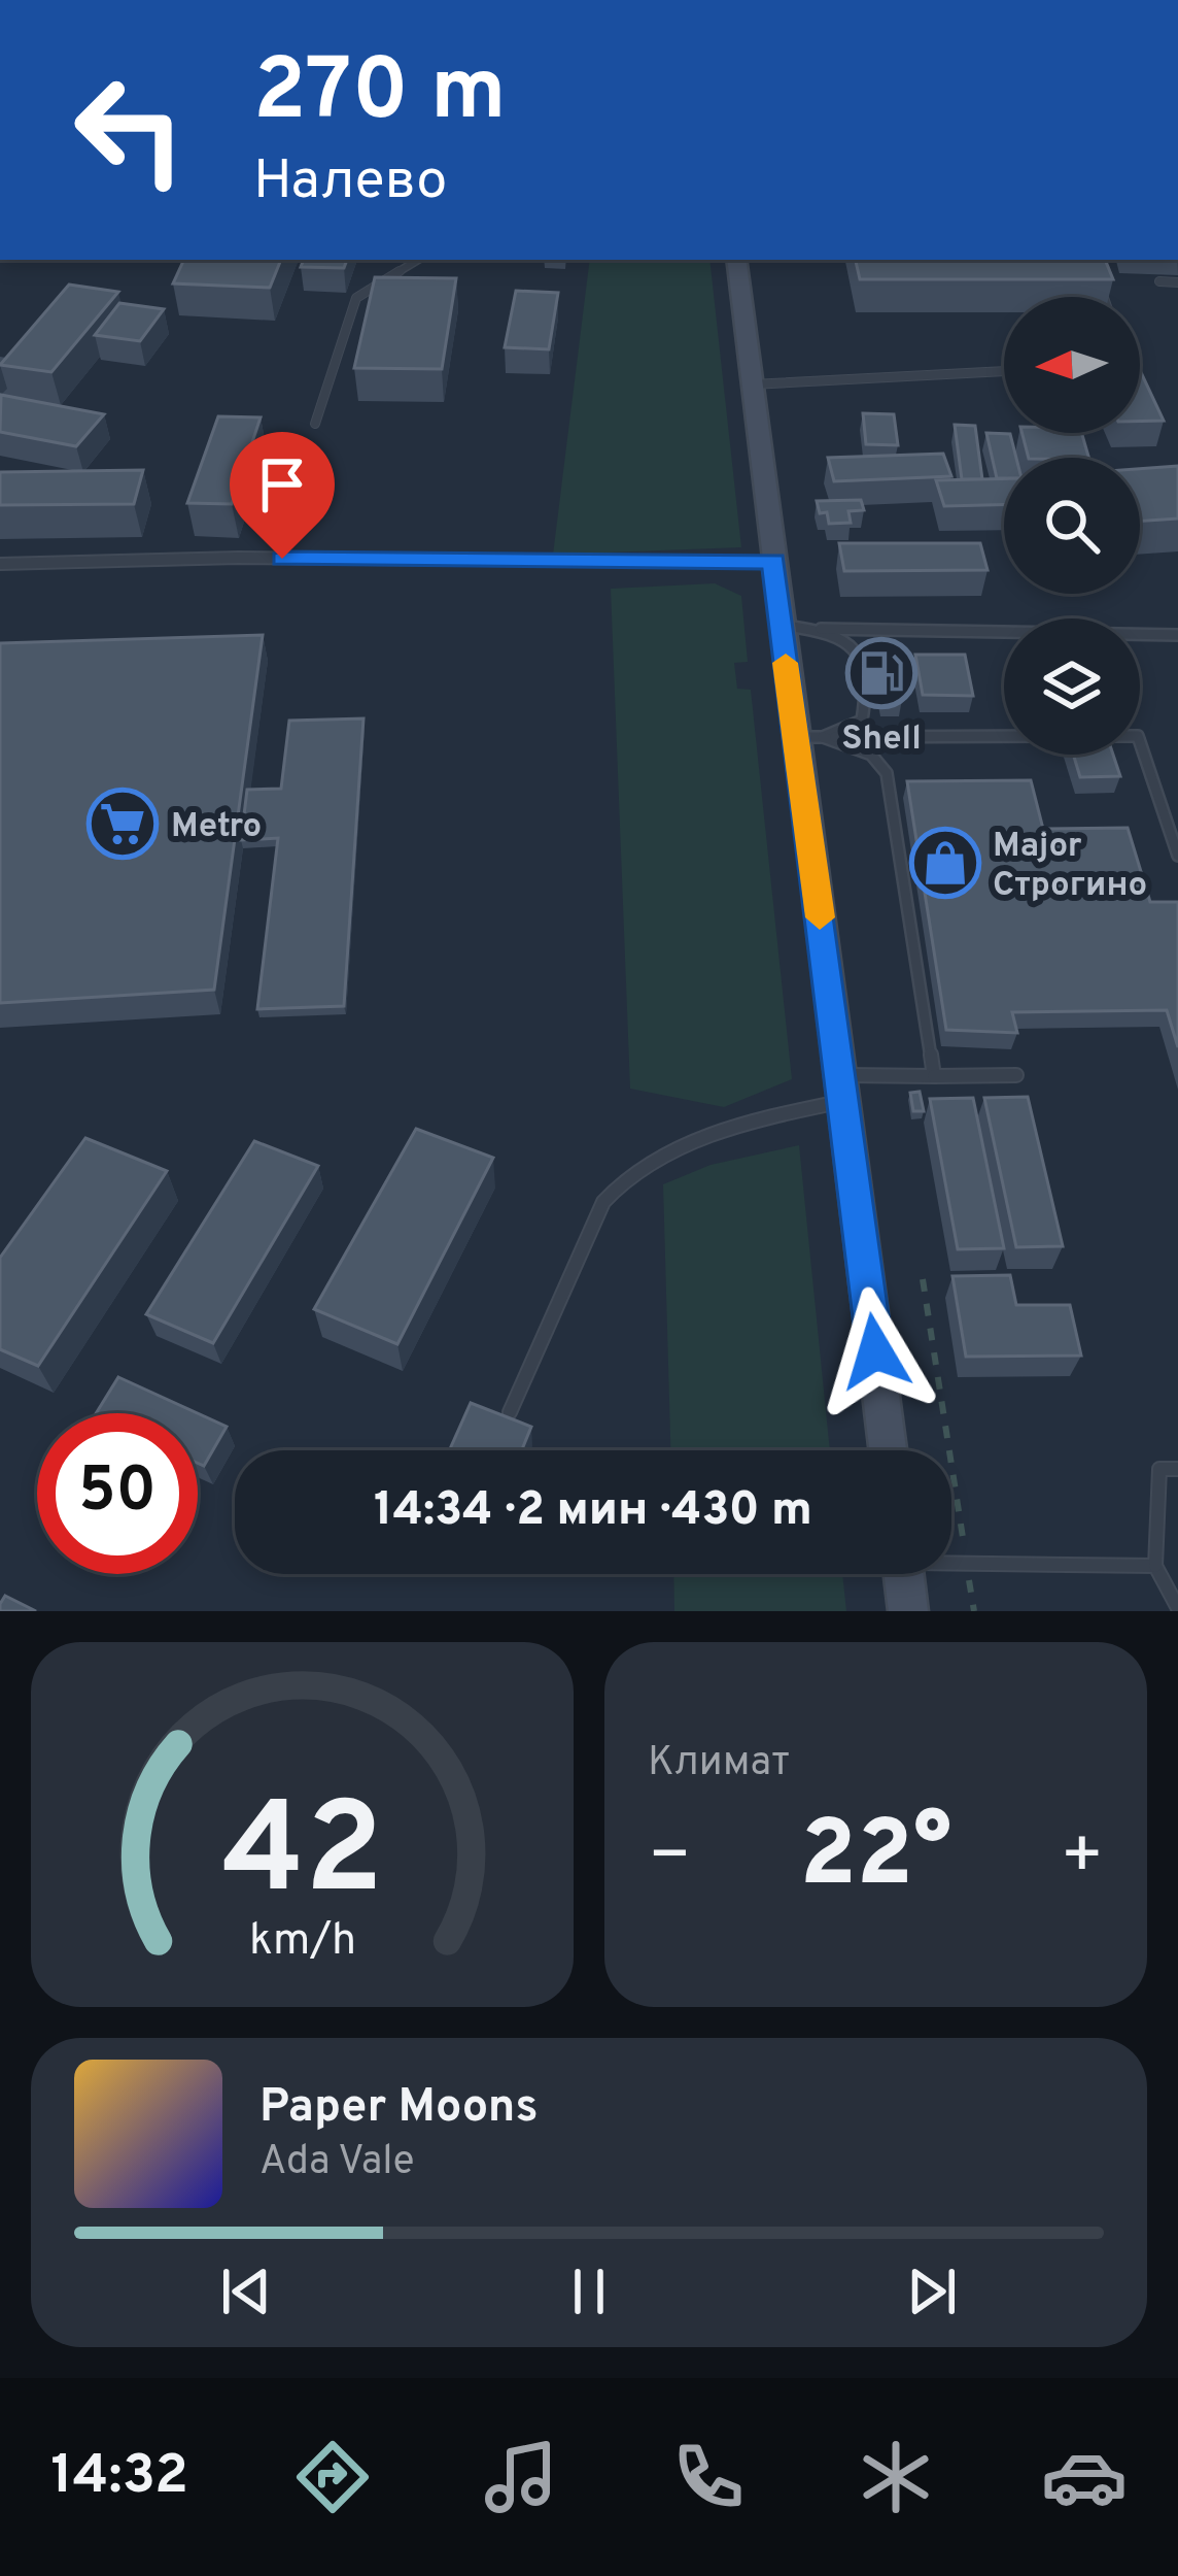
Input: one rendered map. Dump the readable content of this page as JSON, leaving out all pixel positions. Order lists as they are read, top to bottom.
{
  "places": {
    "fuel station": ["Shell"],
    "supermarket": ["Metro"],
    "shop": ["Major Строгино"]
  },
  "north": "left",
  "page": {
    "turn": ["270 m", "Налево"],
    "limit": "50",
    "trip": "14:34 · 2 мин · 430 m",
    "tile": "Климат",
    "heat": ["−", "22°", "+"],
    "song": ["Paper Moons", "Ada Vale"],
    "tabs": "14:32",
    "gauge": ["42", "km/h"]
  }
}
